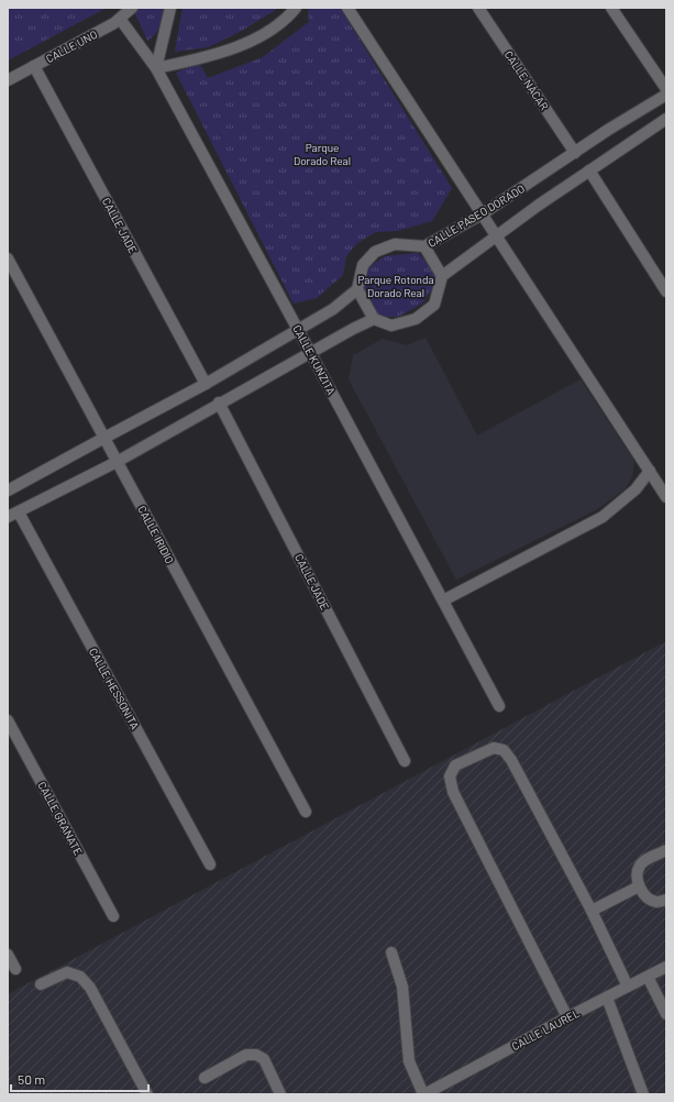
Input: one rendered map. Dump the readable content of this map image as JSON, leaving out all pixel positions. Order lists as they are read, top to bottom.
{
  "streets": {
    "street": [
      "CALLE UNO",
      "CALLE NÁCAR",
      "CALLE PASEO DORADO",
      "CALLE JADE",
      "CALLE KUNZITA",
      "CALLE IRIDIO",
      "CALLE HESSONITA",
      "CALLE GRANATE",
      "CALLE LAUREL"
    ]
  },
  "crossings": [
    ["CALLE UNO", "CALLE JADE"],
    ["CALLE UNO", "CALLE KUNZITA"],
    ["CALLE NÁCAR", "CALLE PASEO DORADO"]
  ],
  "parks": ["Parque Dorado Real", "Parque Rotonda Dorado Real"],
  "scale_bar": "50 m"
}
